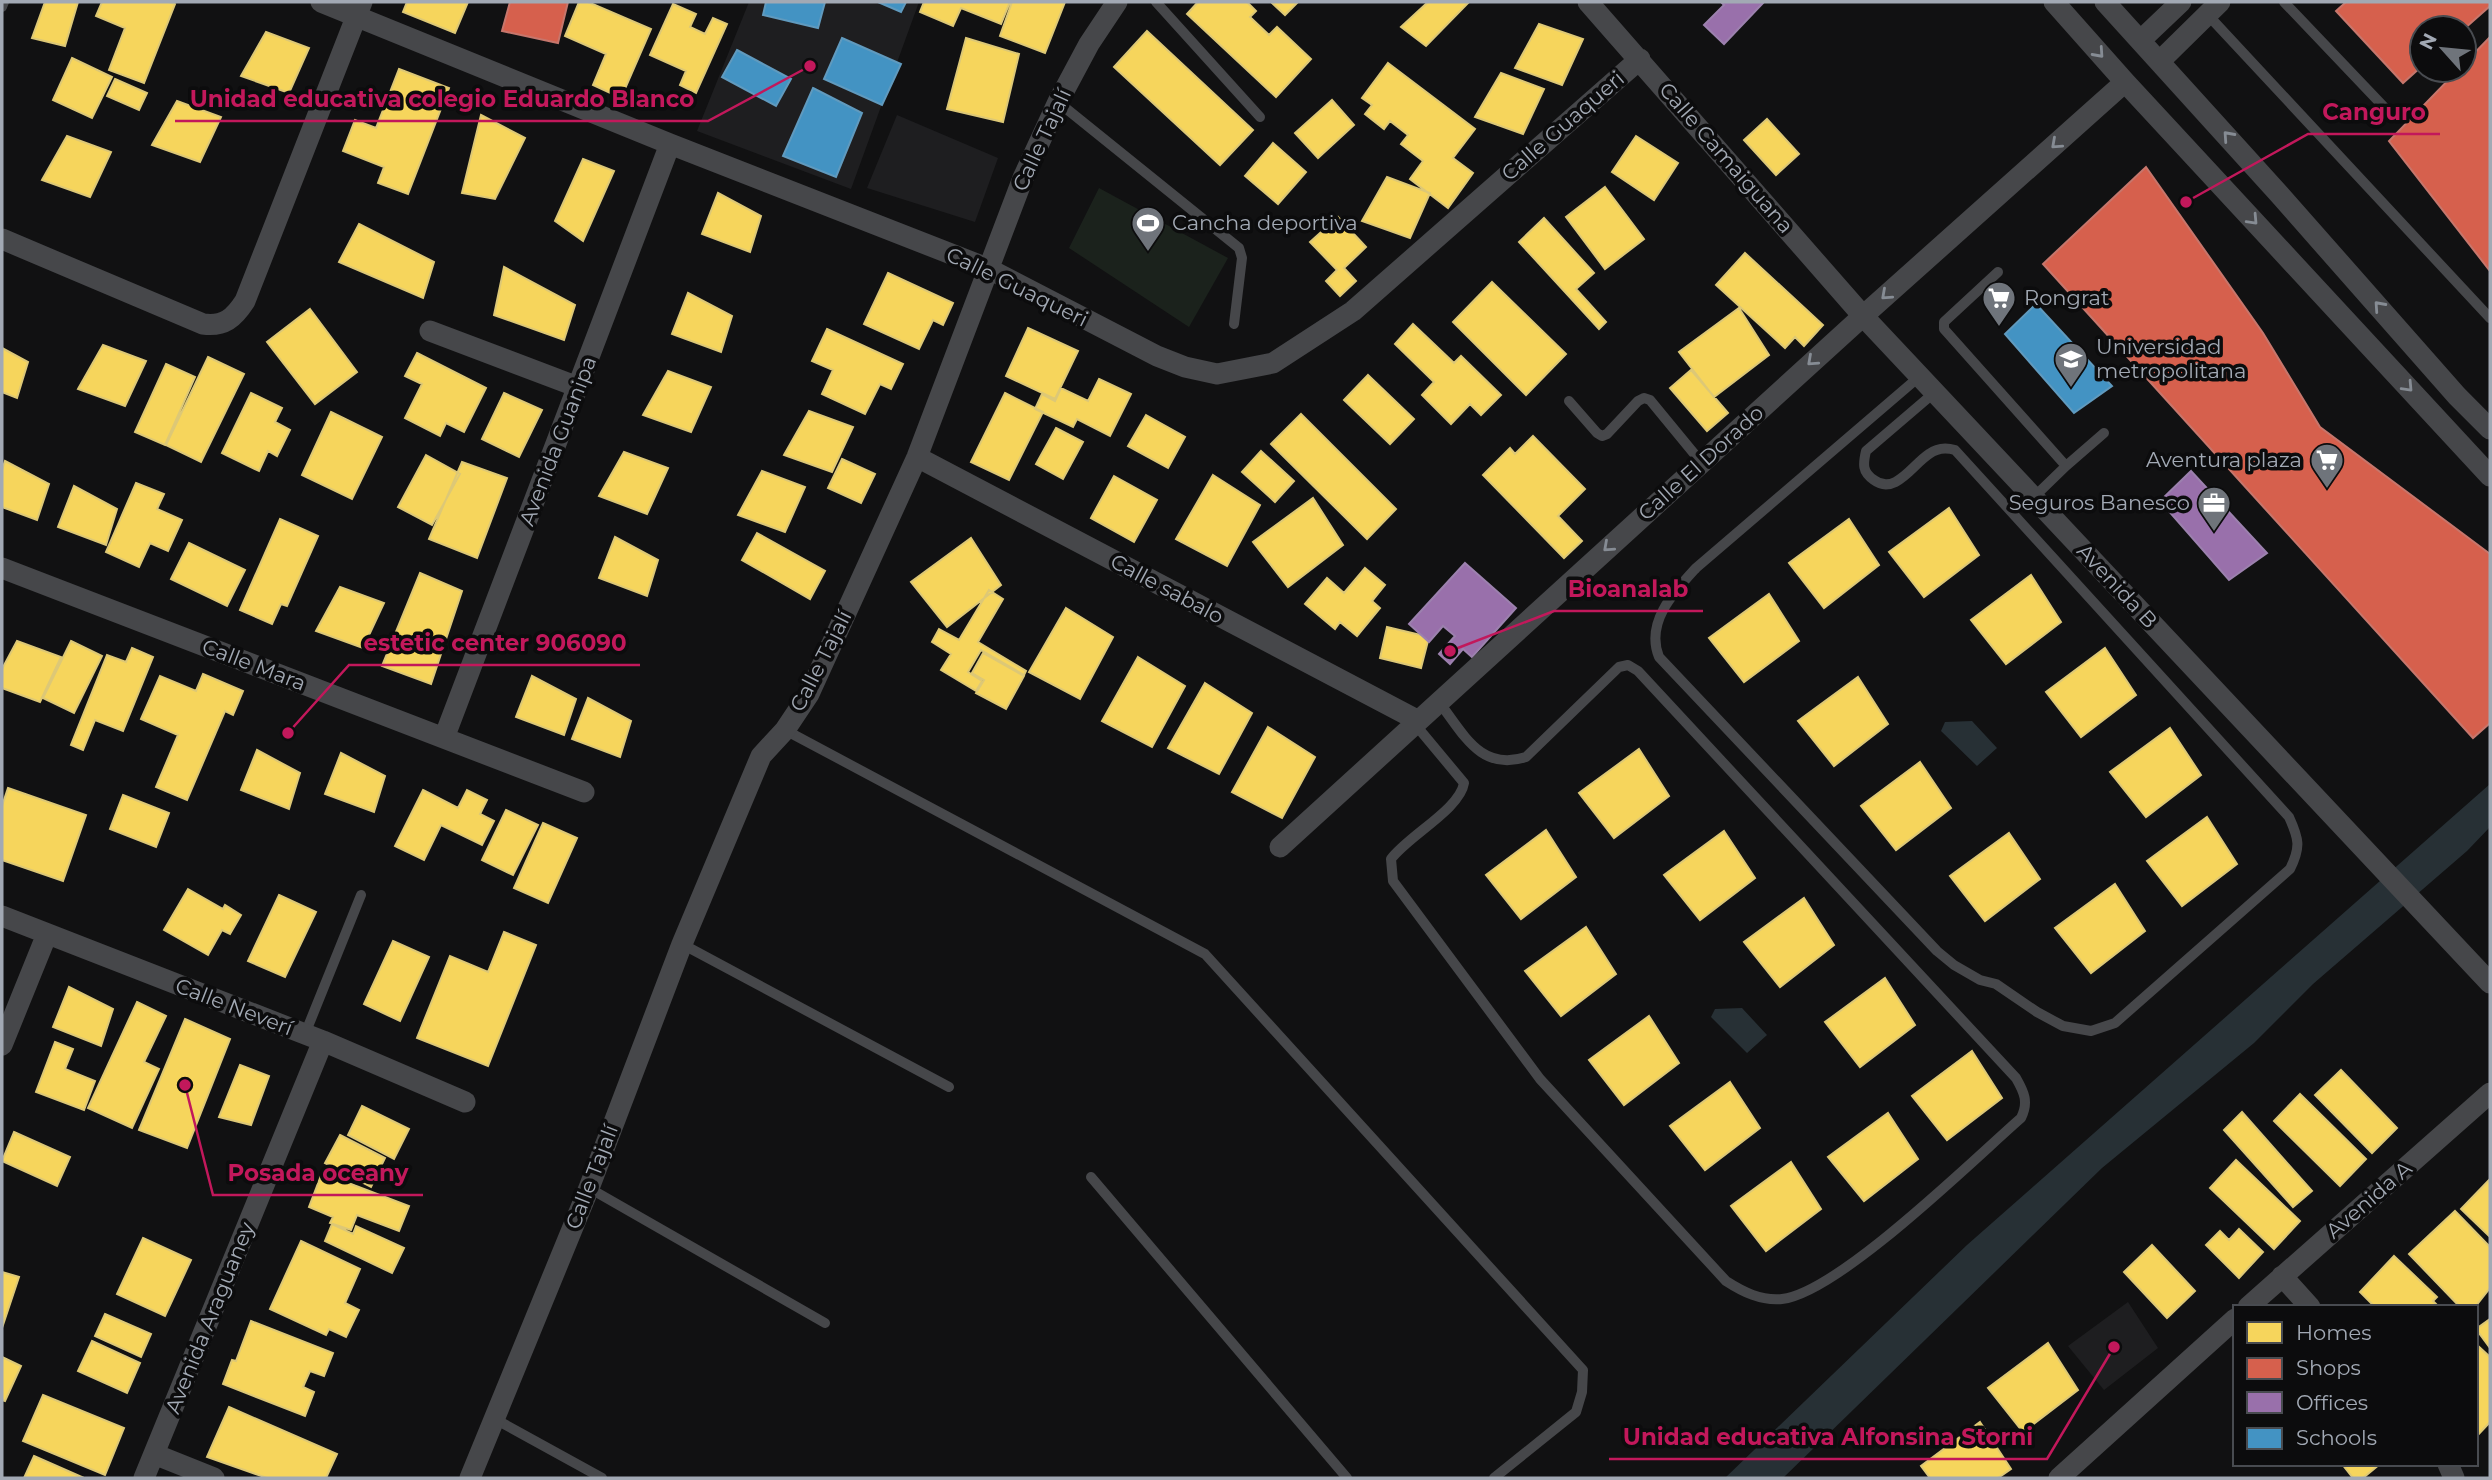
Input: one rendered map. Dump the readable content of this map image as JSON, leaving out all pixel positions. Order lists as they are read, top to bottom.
{
  "streets": {
    "street": [
      "Calle Guaqueri",
      "Calle Tajalí",
      "Calle Camaiguana",
      "Avenida Guanipa",
      "Calle El Dorado",
      "Avenida B",
      "Calle sabalo",
      "Calle Mara",
      "Calle Neverí",
      "Avenida A",
      "Avenida Araguaney"
    ]
  },
  "crossings": [
    ["Calle Guaqueri", "Calle Tajalí"],
    ["Calle Guaqueri", "Calle Camaiguana"],
    ["Calle Guaqueri", "Avenida Guanipa"],
    ["Calle Tajalí", "Calle sabalo"],
    ["Calle Camaiguana", "Calle El Dorado"],
    ["Calle Camaiguana", "Avenida B"],
    ["Avenida Guanipa", "Calle Mara"],
    ["Calle El Dorado", "Avenida B"],
    ["Calle El Dorado", "Calle sabalo"],
    ["Calle Neverí", "Avenida Araguaney"]
  ],
  "one_way": ["Calle El Dorado"],
  "places": {
    "other": [
      "Unidad educativa colegio Eduardo Blanco",
      "Canguro",
      "Bioanalab",
      "estetic center 906090",
      "Posada oceany",
      "Unidad educativa Alfonsina Storni"
    ],
    "sports": ["Cancha deportiva"],
    "supermarket": ["Rongrat", "Aventura plaza"],
    "school or university": ["Universidad metropolitana"],
    "office": ["Seguros Banesco"]
  },
  "legend": [
    "Homes",
    "Shops",
    "Offices",
    "Schools"
  ],
  "north": "top left"
}
